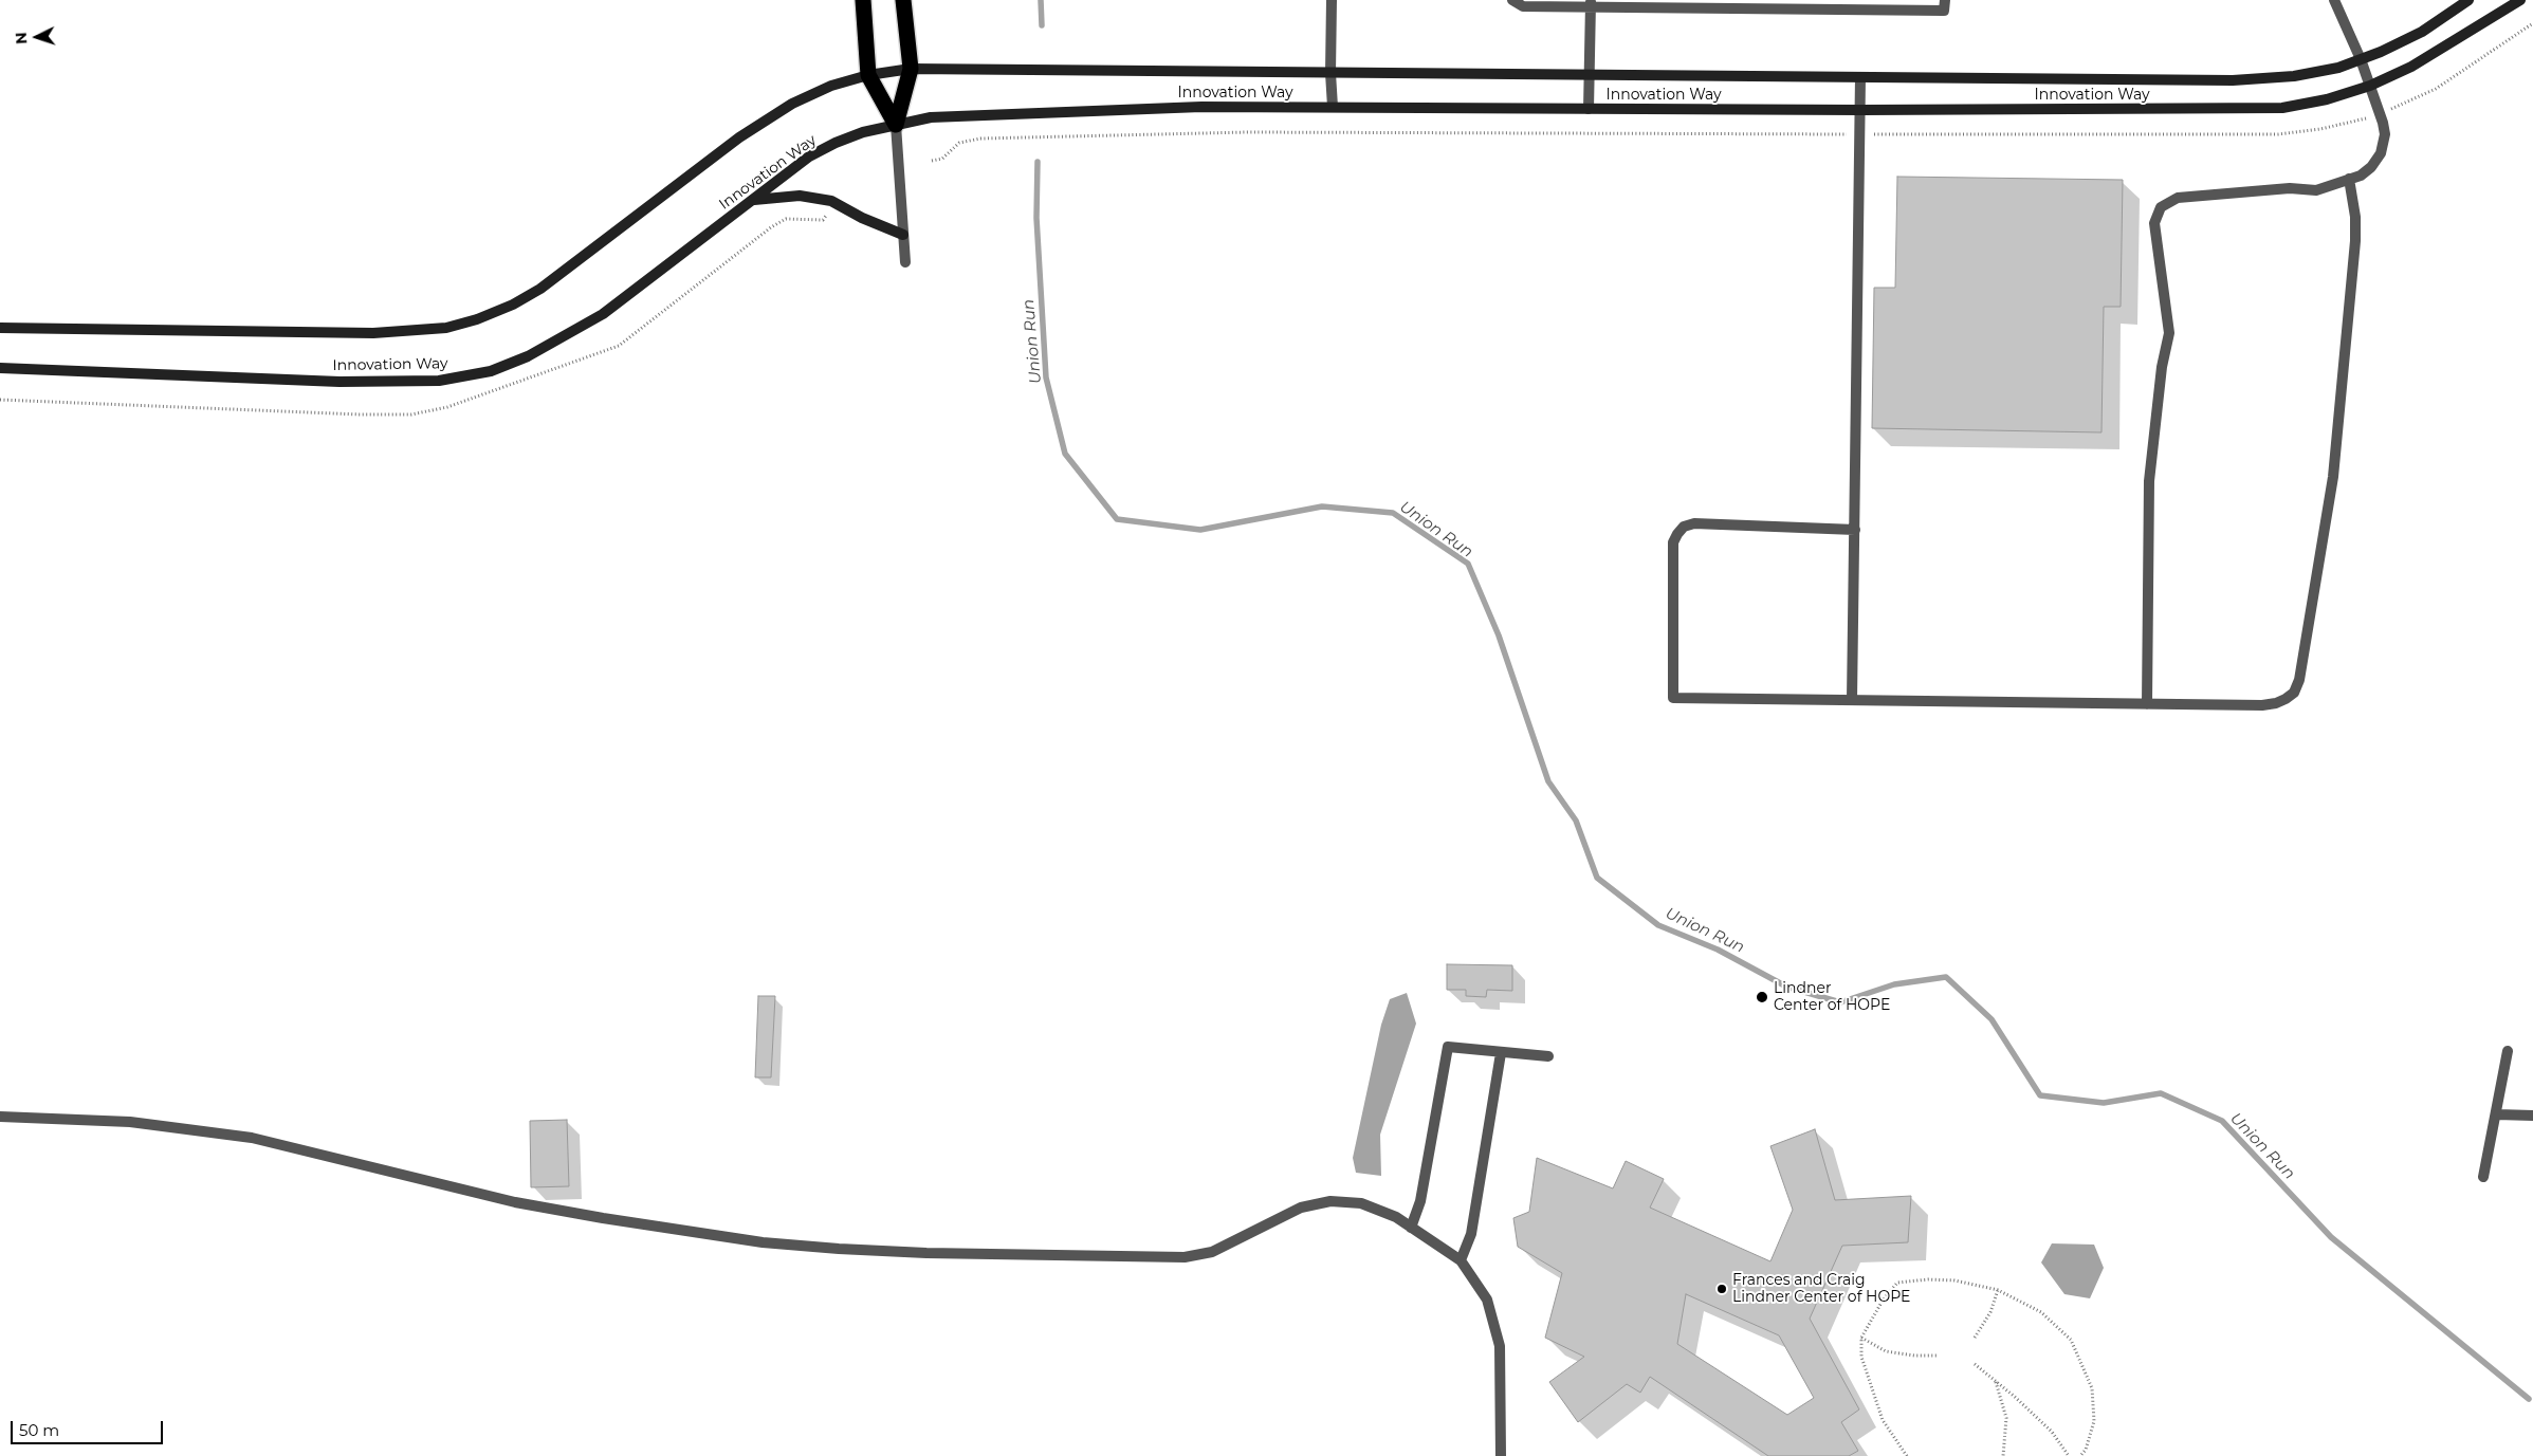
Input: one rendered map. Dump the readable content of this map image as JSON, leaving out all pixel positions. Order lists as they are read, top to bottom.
{
  "streets": {
    "main road": ["Innovation Way"]
  },
  "water": ["Union Run"],
  "places": ["Lindner Center of HOPE", "Frances and Craig Lindner Center of HOPE"],
  "scale_bar": "50 m",
  "north": "left"
}
